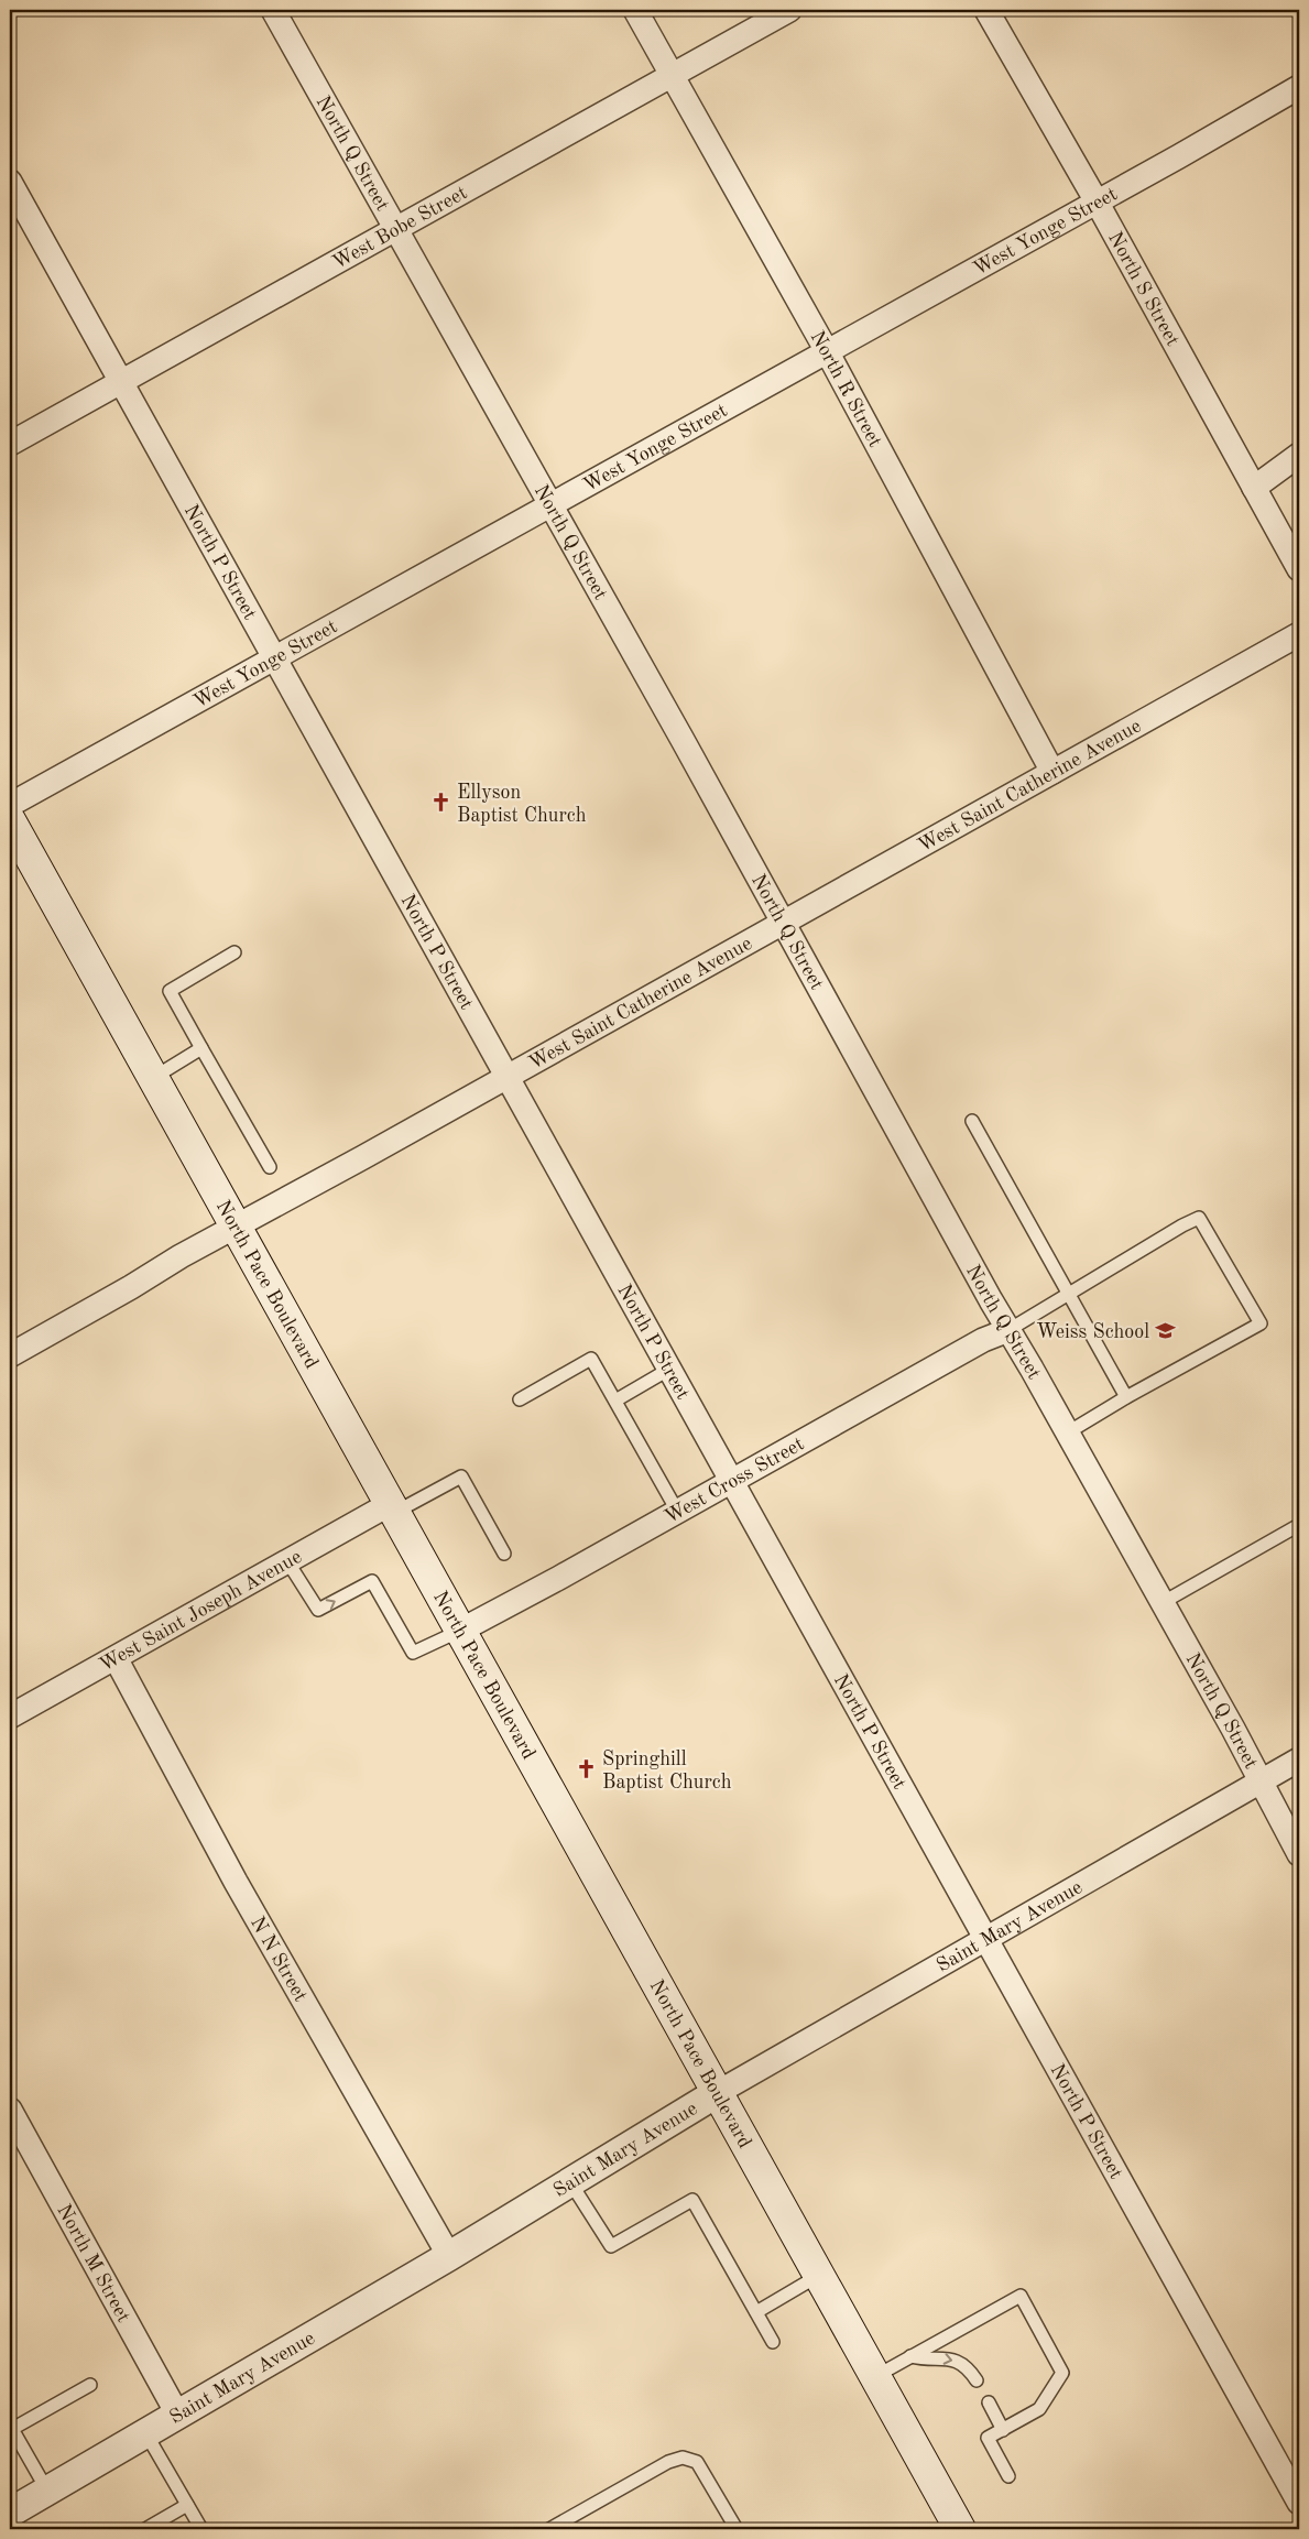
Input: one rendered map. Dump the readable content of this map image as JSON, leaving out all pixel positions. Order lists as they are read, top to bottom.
{
  "streets": {
    "main road": ["North Pace Boulevard"],
    "street": [
      "North Q Street",
      "West Bobe Street",
      "West Yonge Street",
      "North S Street",
      "North R Street",
      "North P Street",
      "West Saint Catherine Avenue",
      "West Cross Street",
      "West Saint Joseph Avenue",
      "Saint Mary Avenue",
      "N N Street",
      "North M Street"
    ]
  },
  "crossings": [
    ["North Q Street", "West Bobe Street"],
    ["North Q Street", "West Yonge Street"],
    ["North Q Street", "West Saint Catherine Avenue"],
    ["North Q Street", "West Cross Street"],
    ["North Q Street", "Saint Mary Avenue"],
    ["West Bobe Street", "North R Street"],
    ["West Bobe Street", "North P Street"],
    ["West Yonge Street", "North S Street"],
    ["West Yonge Street", "North R Street"],
    ["West Yonge Street", "North P Street"],
    ["North R Street", "West Saint Catherine Avenue"],
    ["North P Street", "West Saint Catherine Avenue"],
    ["North P Street", "West Cross Street"],
    ["North P Street", "Saint Mary Avenue"],
    ["West Saint Catherine Avenue", "North Pace Boulevard"],
    ["North Pace Boulevard", "West Cross Street"],
    ["North Pace Boulevard", "West Saint Joseph Avenue"],
    ["North Pace Boulevard", "Saint Mary Avenue"],
    ["West Saint Joseph Avenue", "N N Street"],
    ["Saint Mary Avenue", "N N Street"],
    ["Saint Mary Avenue", "North M Street"]
  ],
  "places": {
    "church": ["Ellyson Baptist Church", "Springhill Baptist Church"],
    "school or university": ["Weiss School"]
  }
}
